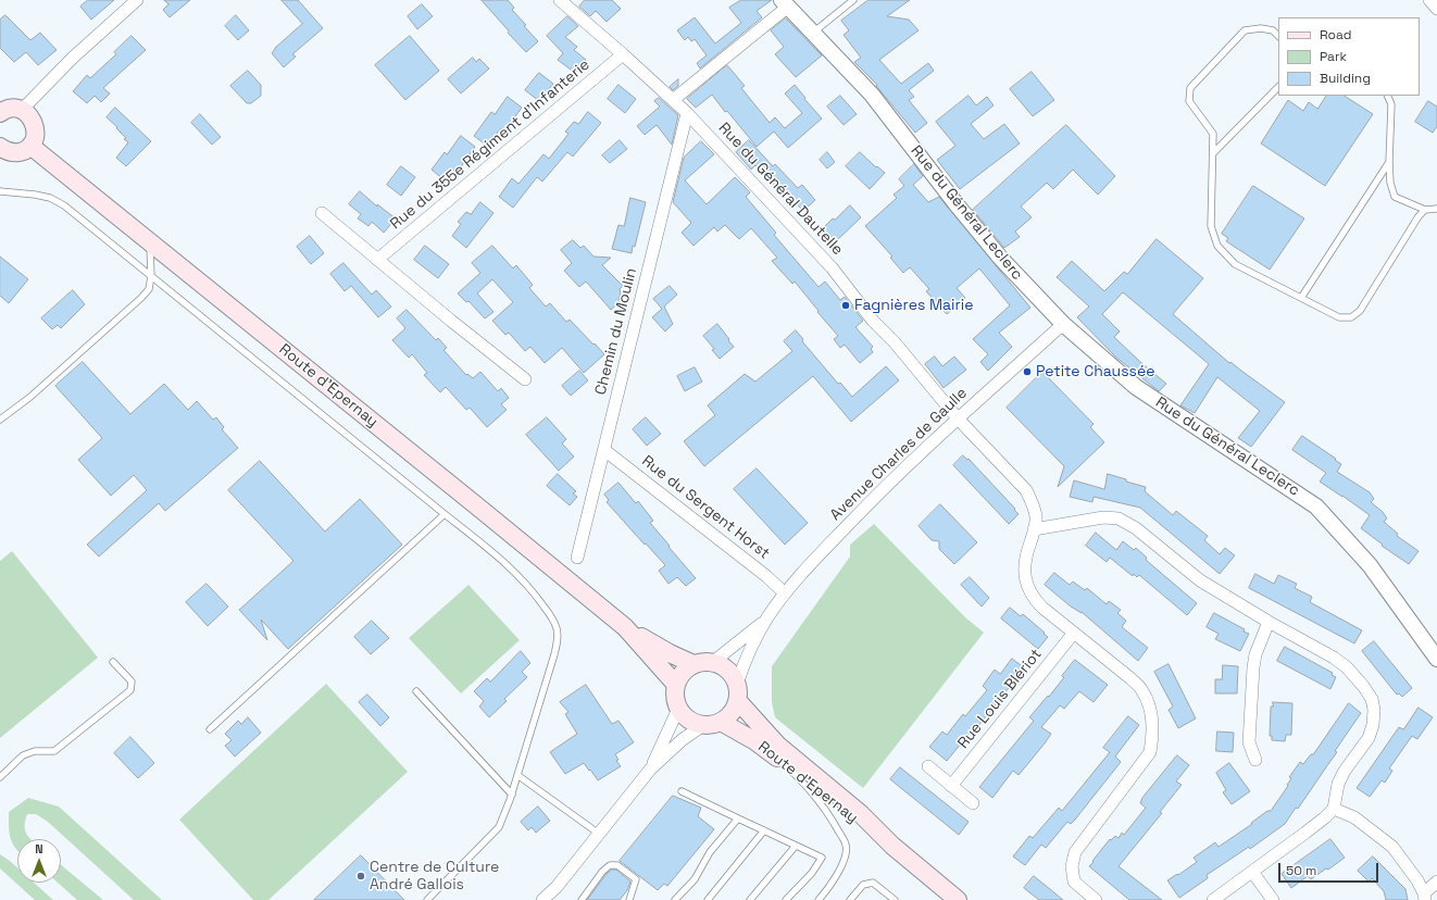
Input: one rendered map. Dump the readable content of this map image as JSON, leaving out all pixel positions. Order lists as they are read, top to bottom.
{
  "streets": {
    "main road": ["Route d'Epernay"],
    "street": [
      "Rue du 355e Régiment d'Infanterie",
      "Rue du Général Dautelle",
      "Rue du Général Leclerc",
      "Chemin du Moulin",
      "Avenue Charles de Gaulle",
      "Rue du Sergent Horst",
      "Rue Louis Blériot"
    ]
  },
  "crossings": [
    ["Rue du 355e Régiment d'Infanterie", "Rue du Général Dautelle"],
    ["Rue du Général Dautelle", "Chemin du Moulin"],
    ["Rue du Général Dautelle", "Avenue Charles de Gaulle"],
    ["Rue du Général Dautelle", "Rue Louis Blériot"],
    ["Rue du Général Leclerc", "Avenue Charles de Gaulle"],
    ["Chemin du Moulin", "Rue du Sergent Horst"],
    ["Route d'Epernay", "Avenue Charles de Gaulle"],
    ["Avenue Charles de Gaulle", "Rue du Sergent Horst"]
  ],
  "places": ["Fagnières Mairie", "Petite Chaussée", "Centre de Culture André Gallois"],
  "legend": ["Road", "Park", "Building"],
  "scale_bar": "50 m",
  "north": "top"
}
